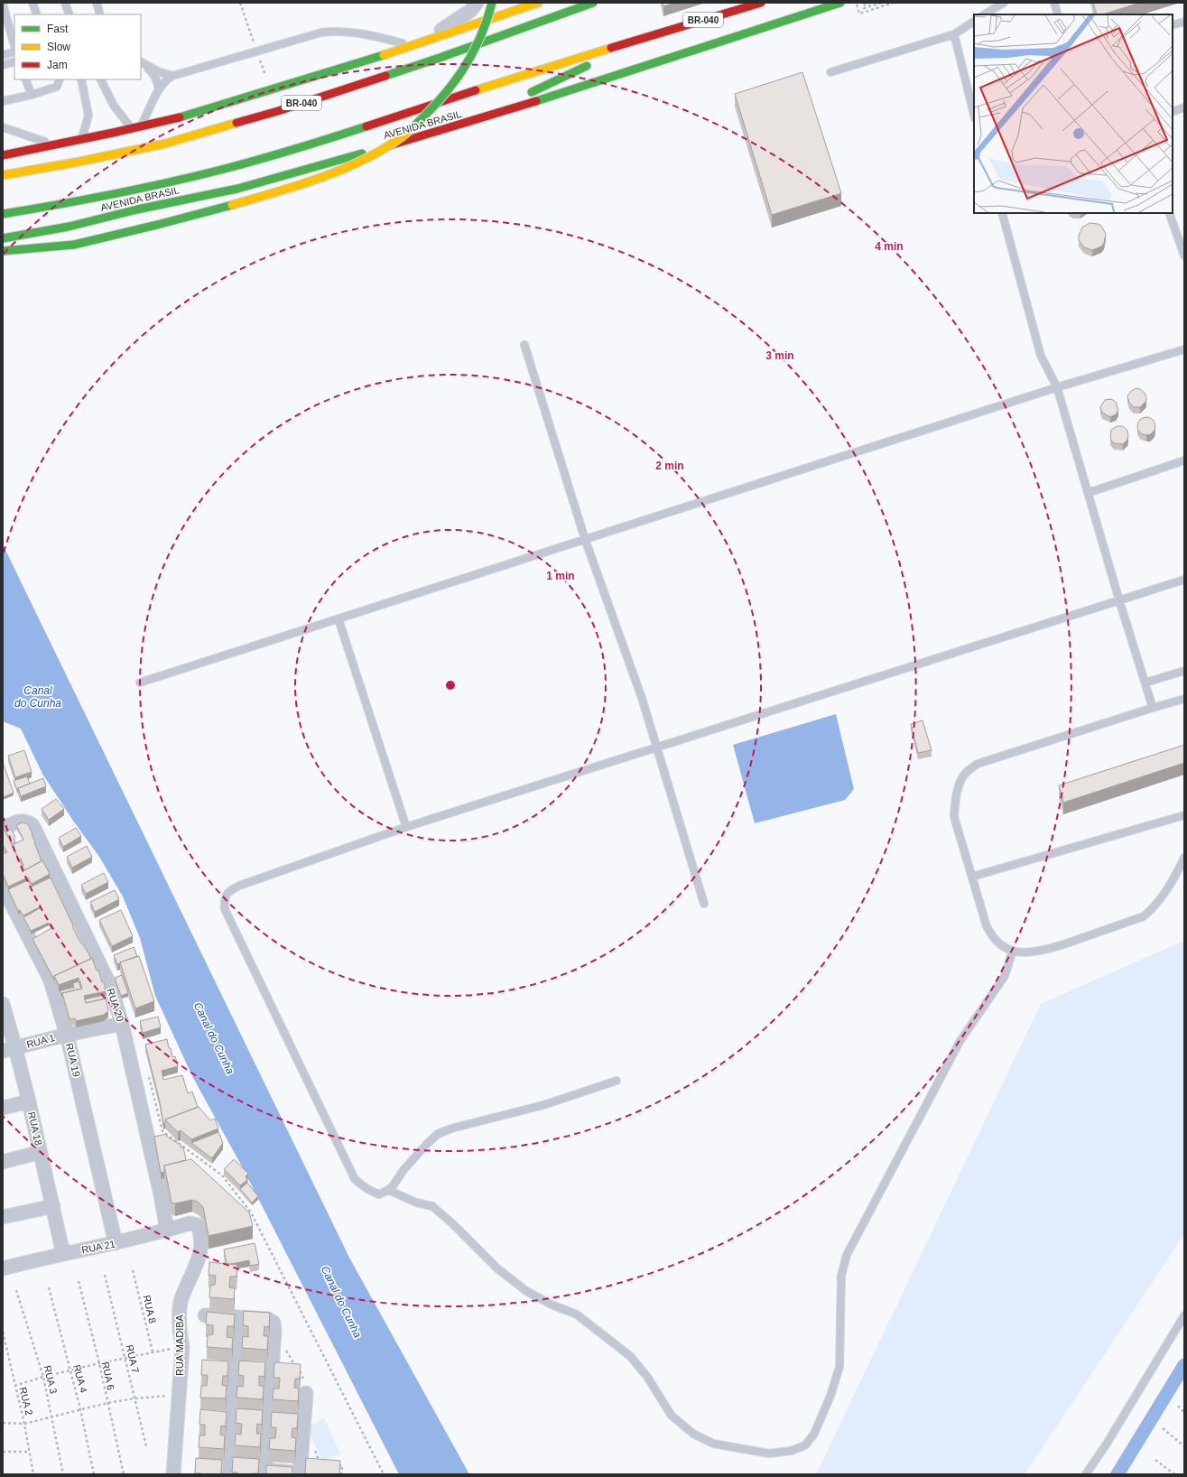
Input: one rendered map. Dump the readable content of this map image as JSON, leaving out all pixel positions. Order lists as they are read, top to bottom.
{
  "streets": {
    "highway": ["BR-040", "AVENIDA BRASIL"],
    "street": [
      "RUA 20",
      "RUA 1",
      "RUA 19",
      "RUA 18",
      "RUA 21",
      "RUA MADIBA"
    ],
    "path": [
      "RUA 8",
      "RUA 7",
      "RUA 6",
      "RUA 4",
      "RUA 3",
      "RUA 2"
    ]
  },
  "crossings": [
    ["RUA 20", "RUA 1"],
    ["RUA 20", "RUA 21"],
    ["RUA 1", "RUA 19"],
    ["RUA 1", "RUA 18"],
    ["RUA 19", "RUA 21"],
    ["RUA 18", "RUA 21"],
    ["RUA 21", "RUA MADIBA"]
  ],
  "water": ["Canal do Cunha"],
  "legend": ["Fast", "Slow", "Jam"],
  "rings": [
    "4 min",
    "3 min",
    "2 min",
    "1 min"
  ]
}
